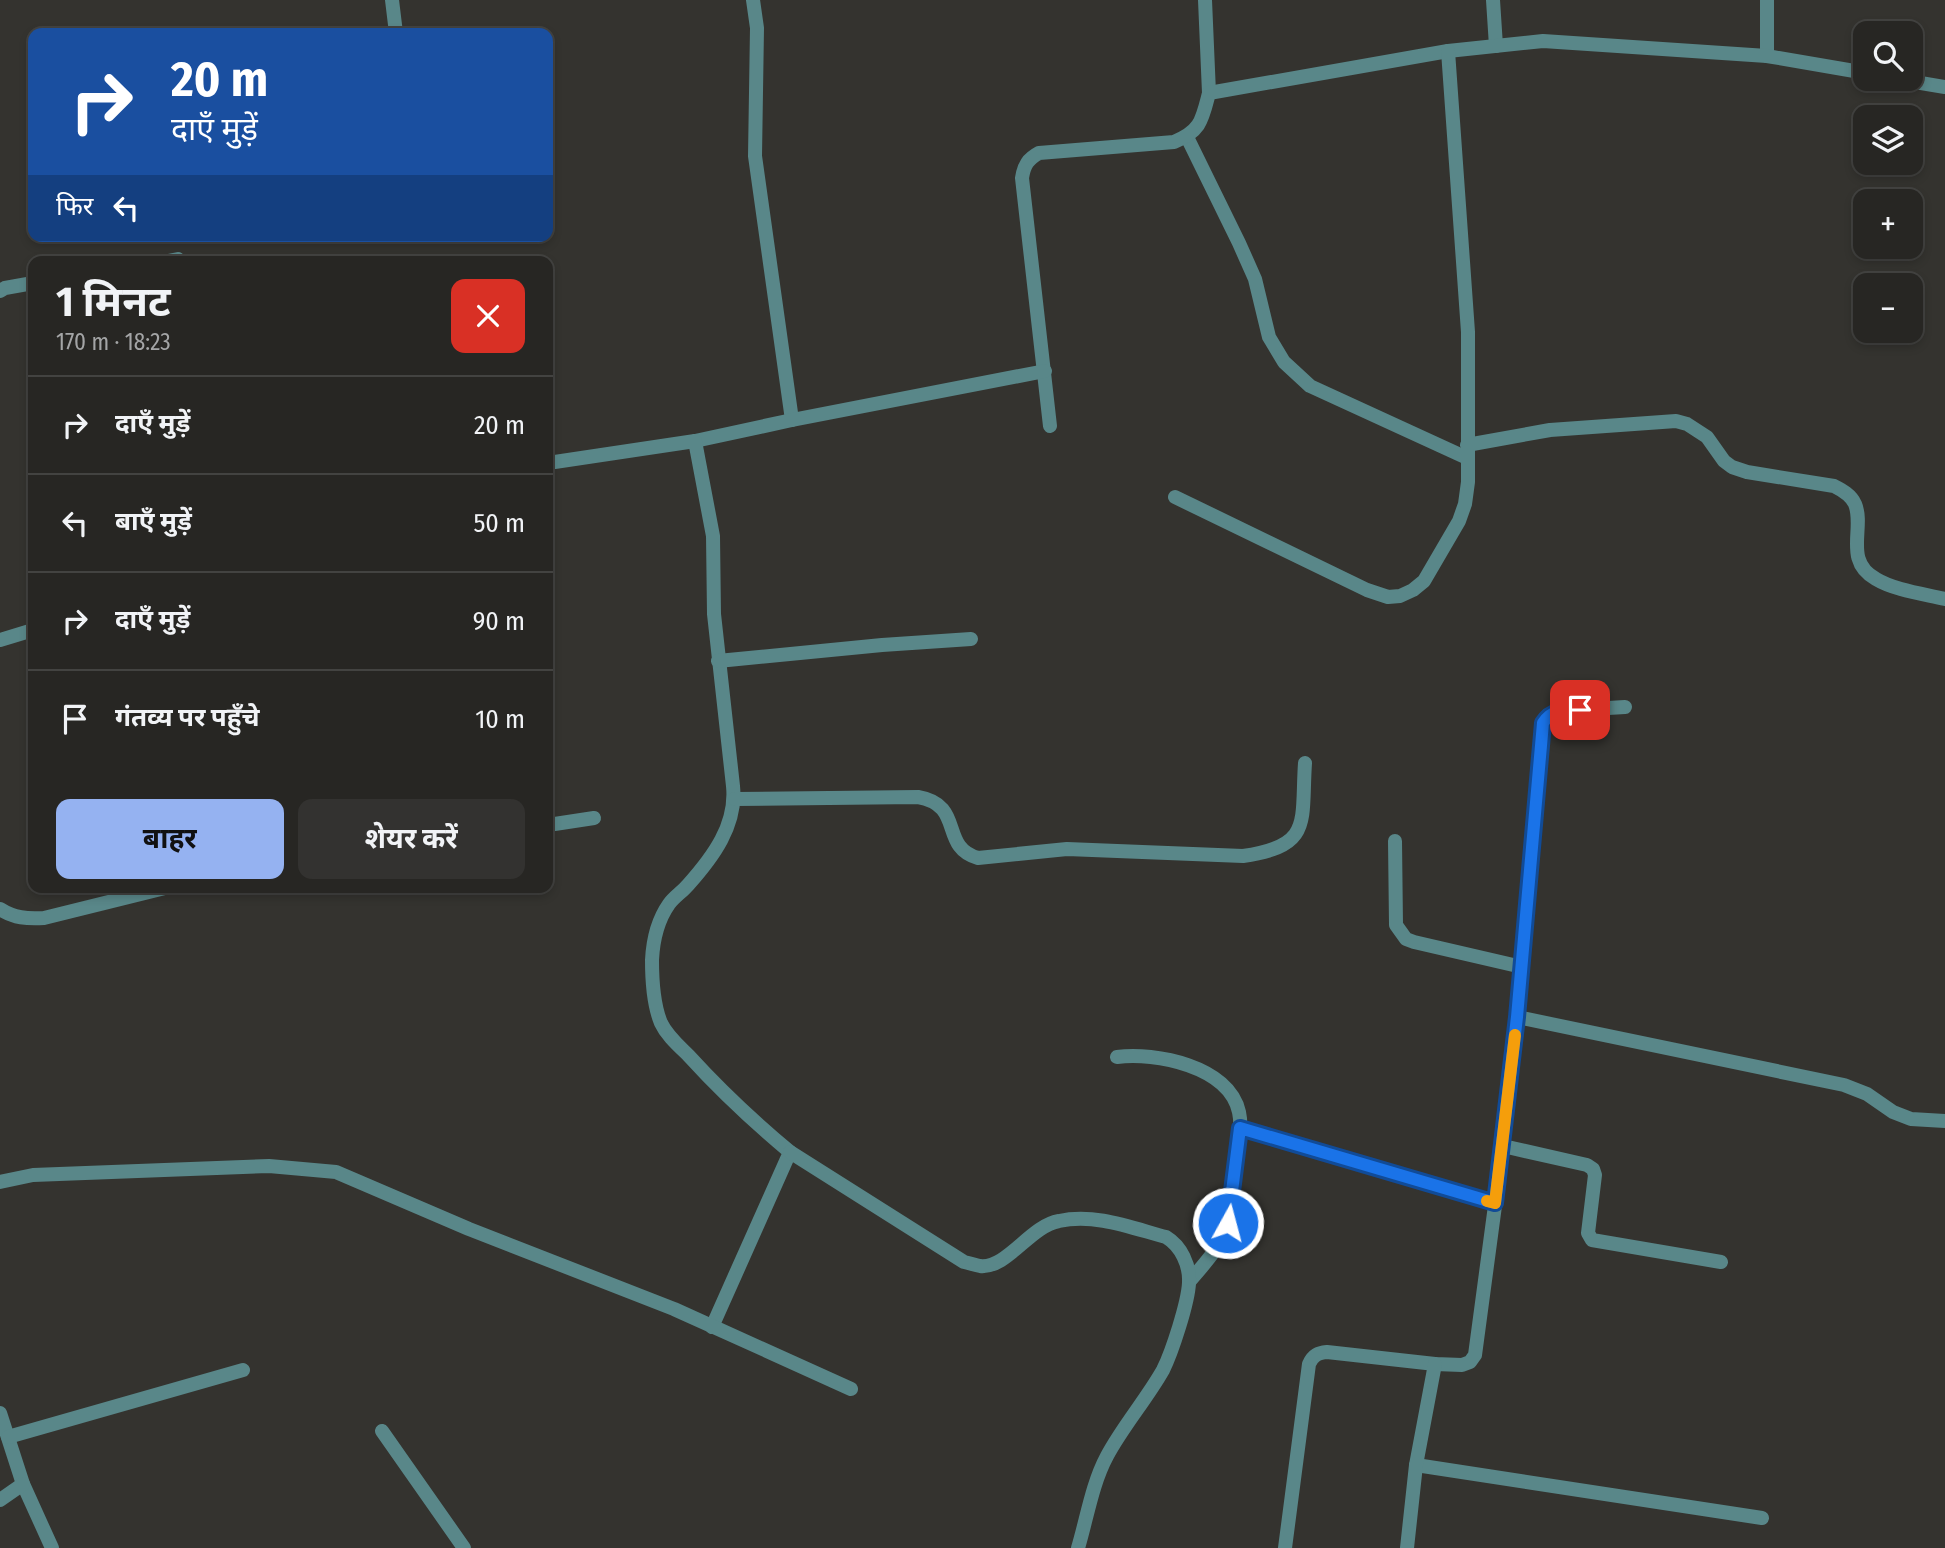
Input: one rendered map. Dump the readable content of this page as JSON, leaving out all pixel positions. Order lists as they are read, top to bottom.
{
  "page": {
    "map_buttons": ["+", "−"],
    "turn": ["20 m", "दाएँ मुड़ें"],
    "then": "फिर",
    "heading": ["1 मिनट", "170 m · 18:23"],
    "list": [
      {
        "name": "दाएँ मुड़ें",
        "value": "20 m"
      },
      {
        "name": "बाएँ मुड़ें",
        "value": "50 m"
      },
      {
        "name": "दाएँ मुड़ें",
        "value": "90 m"
      },
      {
        "name": "गंतव्य पर पहुँचे",
        "value": "10 m"
      }
    ],
    "buttons": ["बाहर", "शेयर करें"]
  }
}
